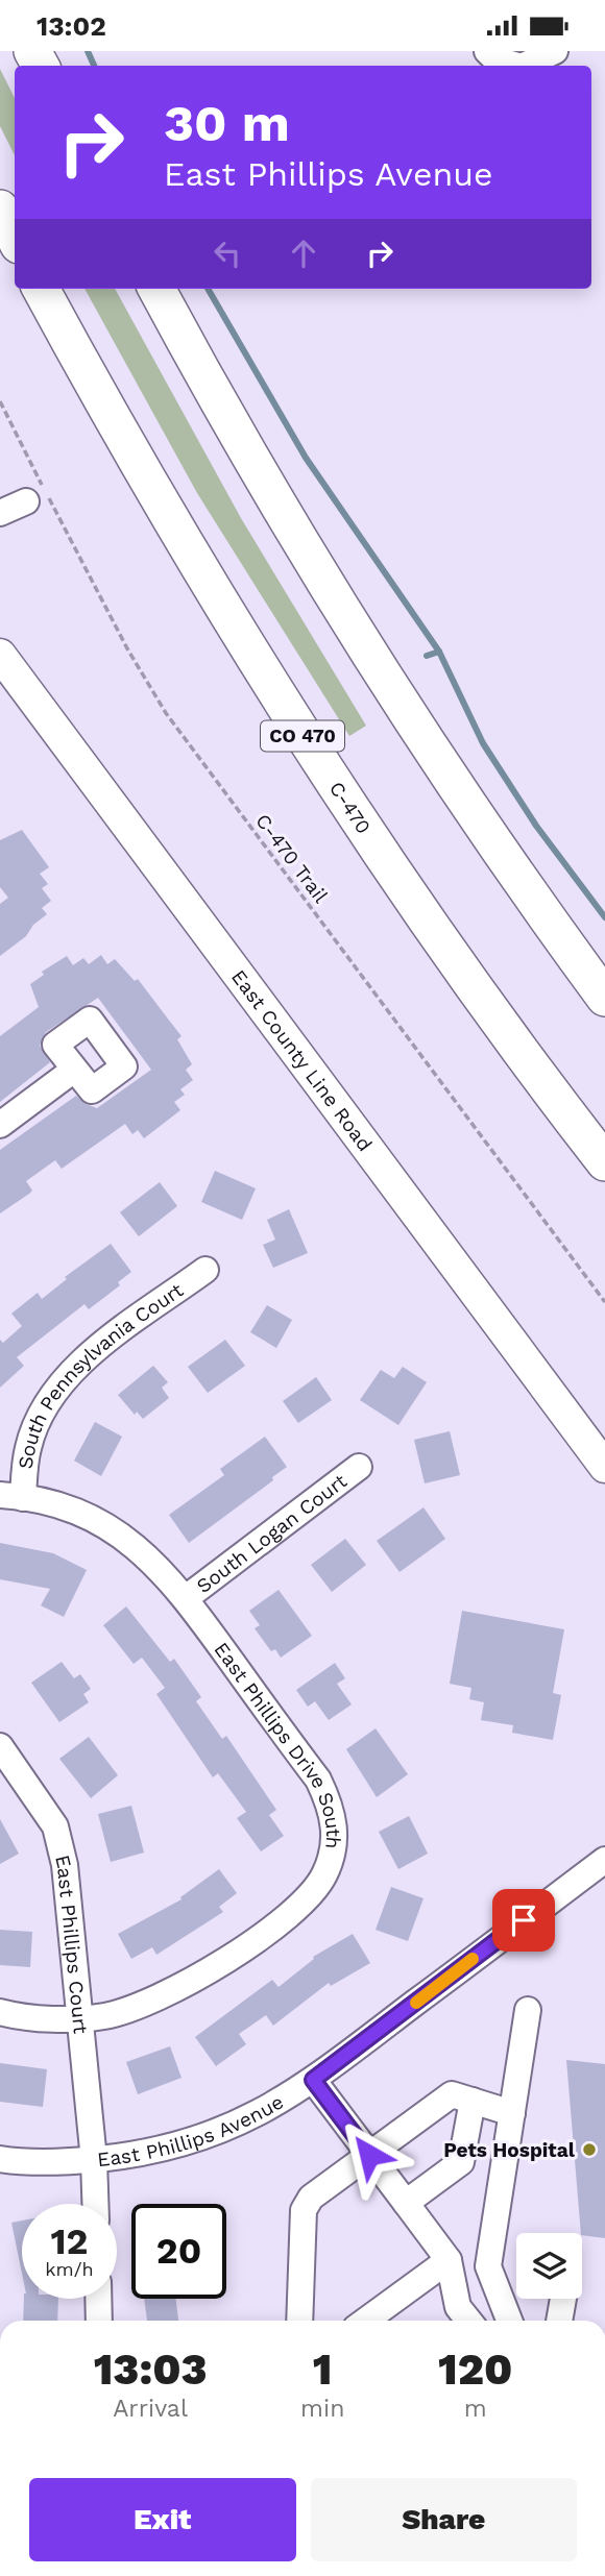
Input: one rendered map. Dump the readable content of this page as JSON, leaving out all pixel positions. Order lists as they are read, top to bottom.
{
  "streets": {
    "highway": ["CO 470", "C-470"],
    "main road": ["East County Line Road"],
    "street": [
      "South Pennsylvania Court",
      "South Logan Court",
      "East Phillips Drive South",
      "East Phillips Court",
      "East Phillips Avenue"
    ],
    "path": ["C-470 Trail"]
  },
  "crossings": [
    ["South Pennsylvania Court", "East Phillips Drive South"],
    ["South Logan Court", "East Phillips Drive South"],
    ["East Phillips Drive South", "East Phillips Court"],
    ["East Phillips Court", "East Phillips Avenue"]
  ],
  "places": ["Pets Hospital"],
  "page": {
    "status": "13:02",
    "turn": ["30 m", "East Phillips Avenue"],
    "speed": "12 km/h",
    "limit": "20",
    "eta": [
      "13:03",
      "Arrival",
      "1",
      "min",
      "120",
      "m"
    ],
    "buttons": ["Exit", "Share"]
  }
}
